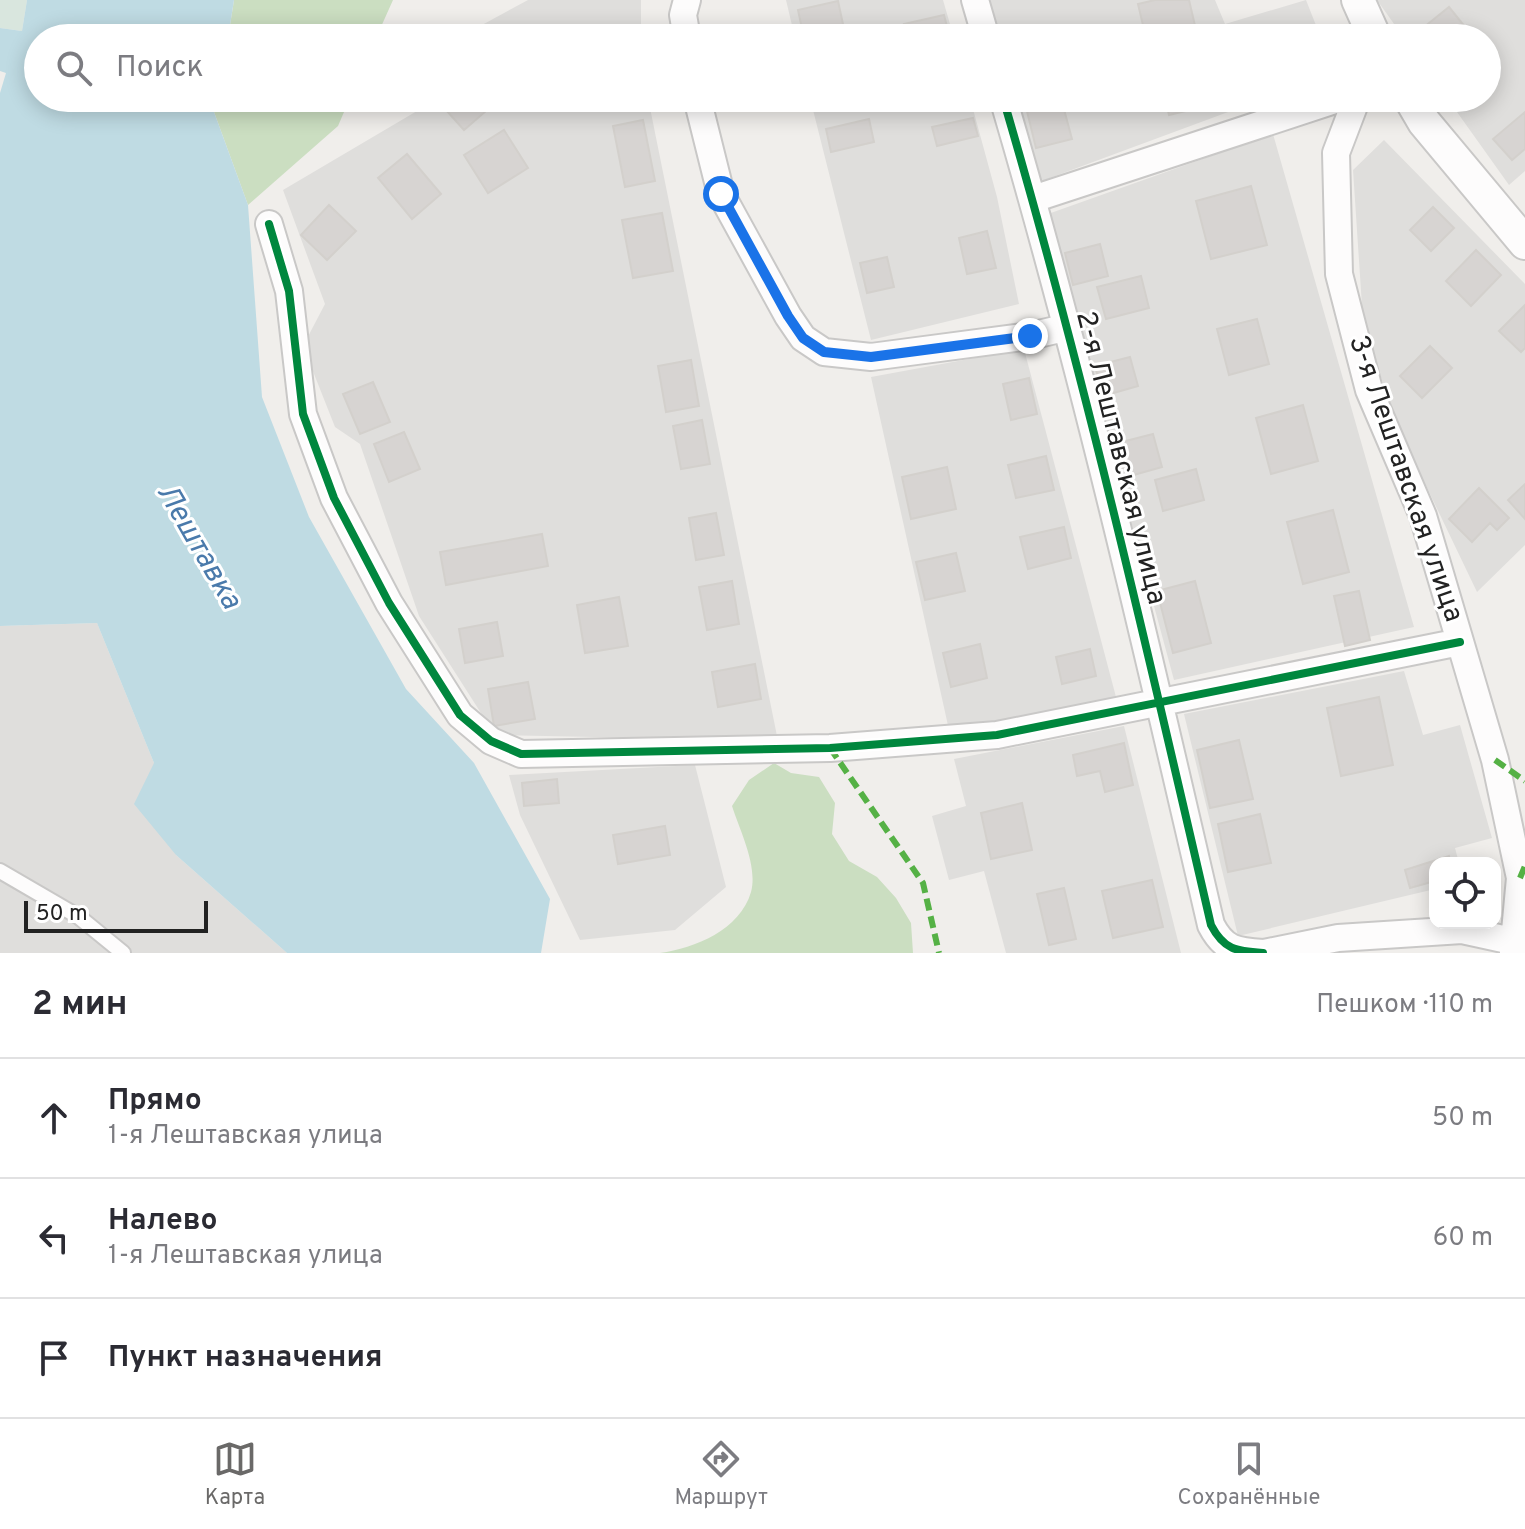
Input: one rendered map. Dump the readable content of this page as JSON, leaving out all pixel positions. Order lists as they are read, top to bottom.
{
  "streets": {
    "street": ["2-я Лештавская улица", "3-я Лештавская улица"]
  },
  "water": ["Лештавка"],
  "scale_bar": "50 m",
  "page": {
    "search": "Поиск",
    "scale": "50 m",
    "heading": ["2 мин", "Пешком · 110 m"],
    "list": [
      ["Прямо", "1-я Лештавская улица", "50 m"],
      ["Налево", "1-я Лештавская улица", "60 m"],
      "Пункт назначения"
    ],
    "nav": ["Карта", "Маршрут", "Сохранённые"]
  }
}
